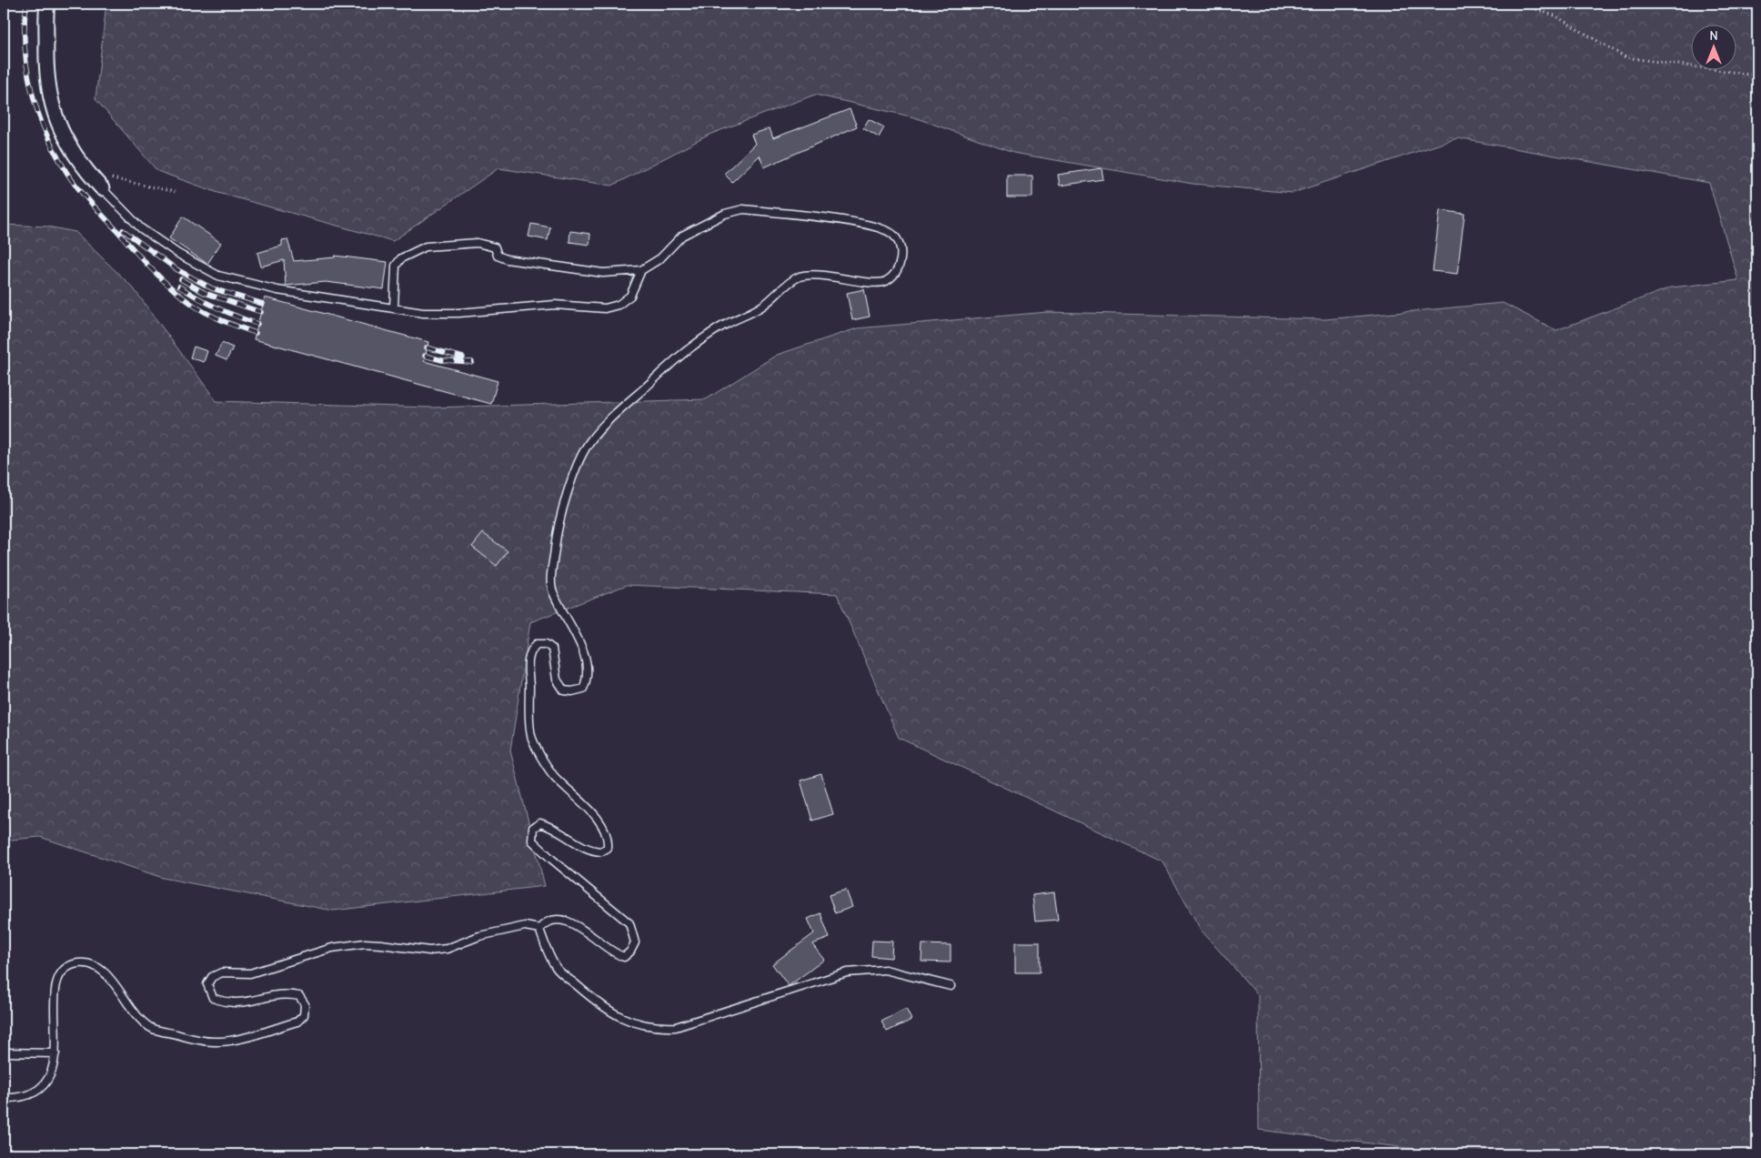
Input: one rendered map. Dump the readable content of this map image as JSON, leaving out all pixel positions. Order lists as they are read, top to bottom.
{
  "north": "top"
}
